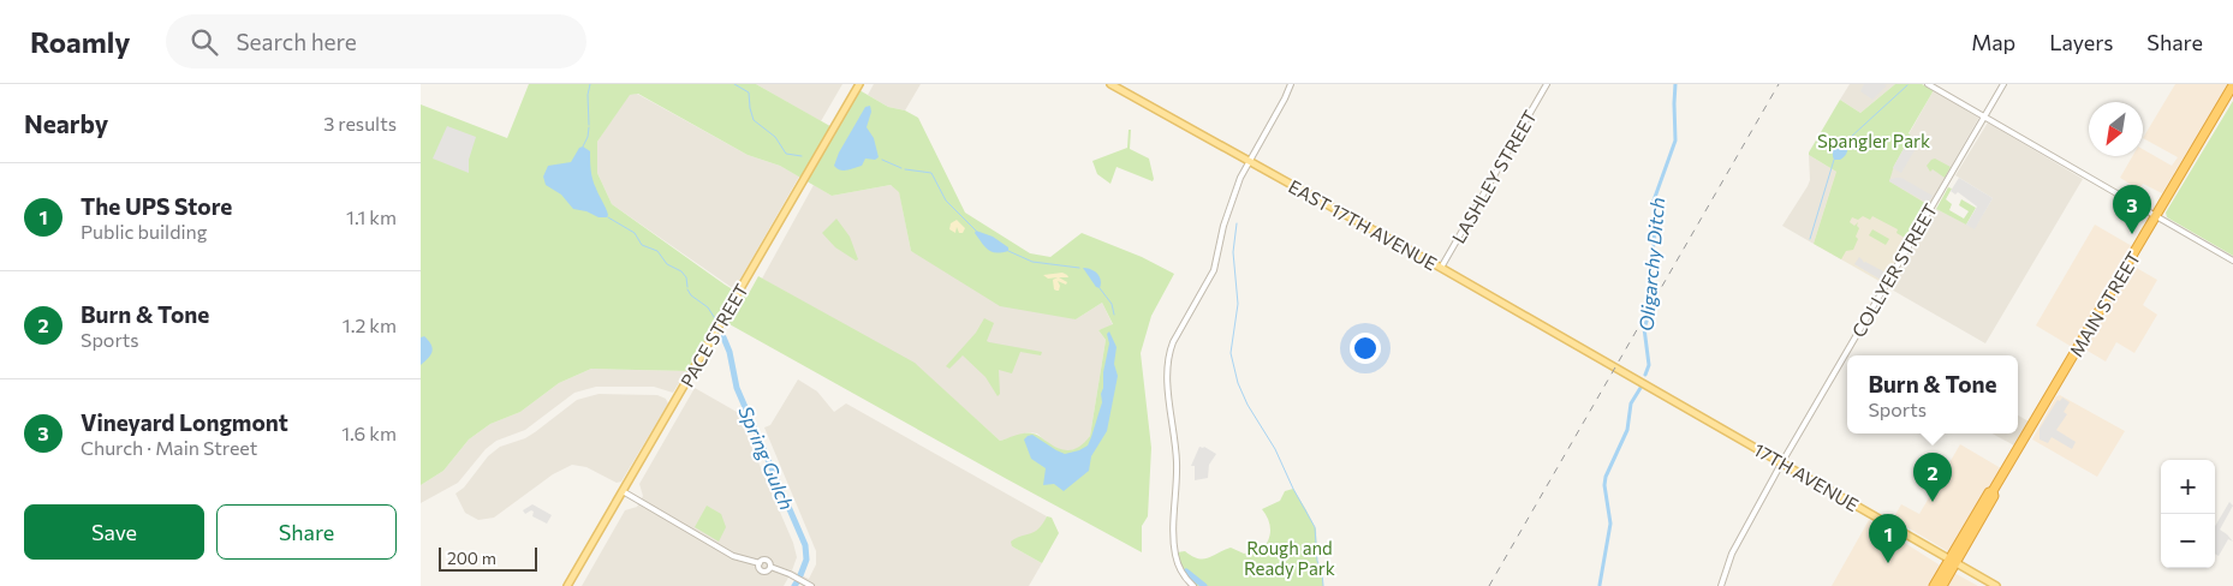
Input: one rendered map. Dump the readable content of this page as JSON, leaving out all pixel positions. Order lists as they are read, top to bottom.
{
  "streets": {
    "highway": ["MAIN STREET"],
    "main road": ["EAST 17TH AVENUE", "PACE STREET", "17TH AVENUE"],
    "street": ["LASHLEY STREET", "COLLYER STREET"]
  },
  "crossings": [
    ["LASHLEY STREET", "EAST 17TH AVENUE"],
    ["EAST 17TH AVENUE", "17TH AVENUE"],
    ["COLLYER STREET", "17TH AVENUE"],
    ["MAIN STREET", "17TH AVENUE"]
  ],
  "water": ["Oligarchy Ditch", "Spring Gulch"],
  "parks": ["Spangler Park", "Rough and Ready Park"],
  "scale_bar": "200 m",
  "north": "bottom left",
  "page": {
    "header": "Roamly",
    "search": "Search here",
    "nav": ["Map", "Layers", "Share"],
    "heading": ["Nearby", "3 results"],
    "list": [
      {
        "mark": "1",
        "name": "The UPS Store",
        "note": "Public building",
        "value": "1.1 km"
      },
      {
        "mark": "2",
        "name": "Burn & Tone",
        "note": "Sports",
        "value": "1.2 km"
      },
      {
        "mark": "3",
        "name": "Vineyard Longmont",
        "note": "Church · Main Street",
        "value": "1.6 km"
      }
    ],
    "pins": ["3", "2", "1"],
    "popup": ["Burn & Tone", "Sports"],
    "map_buttons": ["+", "−"],
    "buttons": ["Save", "Share"],
    "scale": "200 m"
  }
}
